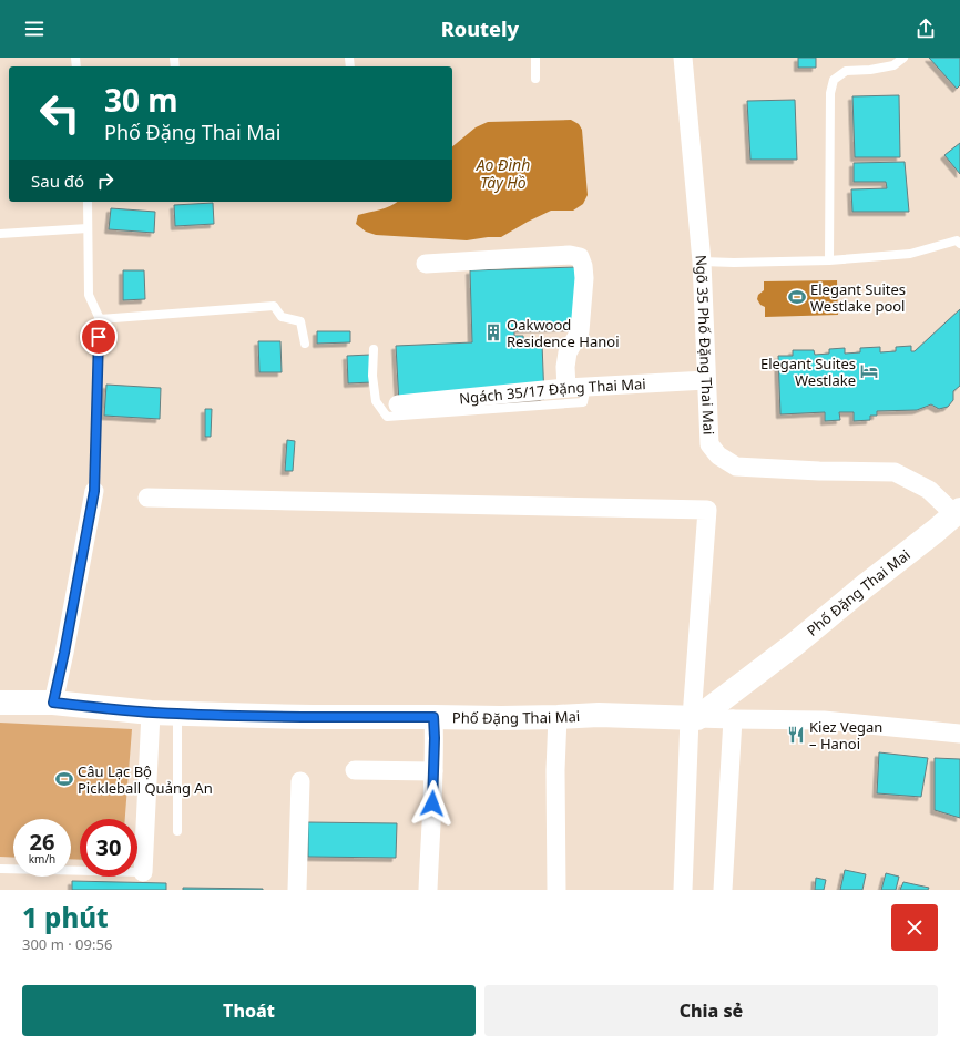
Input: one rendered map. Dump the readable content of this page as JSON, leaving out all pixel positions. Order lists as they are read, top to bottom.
{
  "streets": {
    "street": ["Ngõ 35 Phố Đặng Thai Mai", "Ngách 35/17 Đặng Thai Mai", "Phố Đặng Thai Mai"]
  },
  "crossings": [
    ["Ngõ 35 Phố Đặng Thai Mai", "Ngách 35/17 Đặng Thai Mai"],
    ["Ngõ 35 Phố Đặng Thai Mai", "Phố Đặng Thai Mai"]
  ],
  "water": ["Ao Đình Tây Hồ"],
  "places": {
    "sports": ["Elegant Suites Westlake pool", "Câu Lạc Bộ Pickleball Quảng An"],
    "building": ["Oakwood Residence Hanoi"],
    "hotel": ["Elegant Suites Westlake"],
    "restaurant": ["Kiez Vegan – Hanoi"]
  },
  "page": {
    "header": "Routely",
    "turn": ["30 m", "Phố Đặng Thai Mai"],
    "then": "Sau đó",
    "speed": "26 km/h",
    "limit": "30",
    "heading": ["1 phút", "300 m · 09:56"],
    "buttons": ["Thoát", "Chia sẻ"]
  }
}
